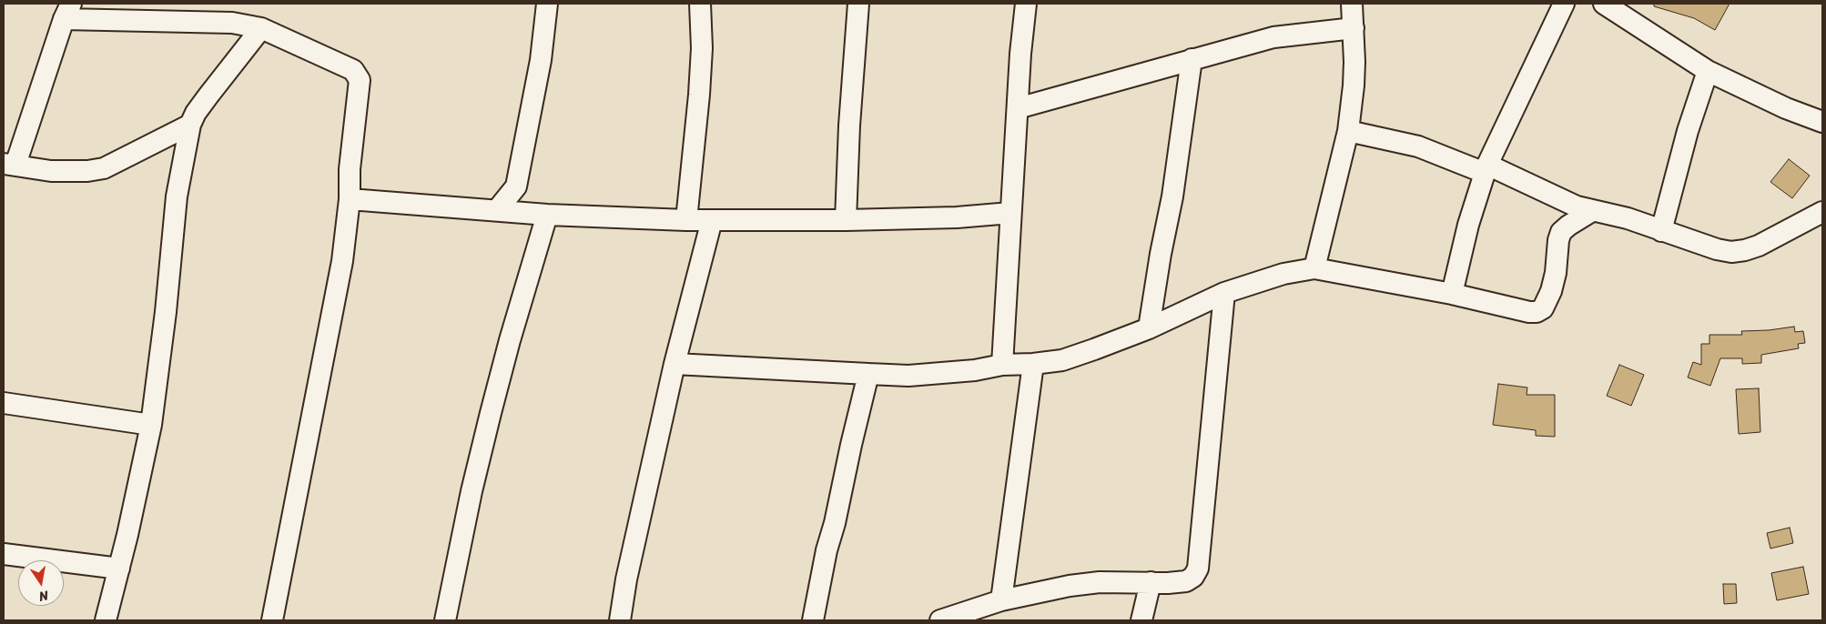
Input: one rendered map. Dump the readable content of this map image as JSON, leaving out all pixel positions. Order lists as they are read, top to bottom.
{
  "north": "bottom"
}
